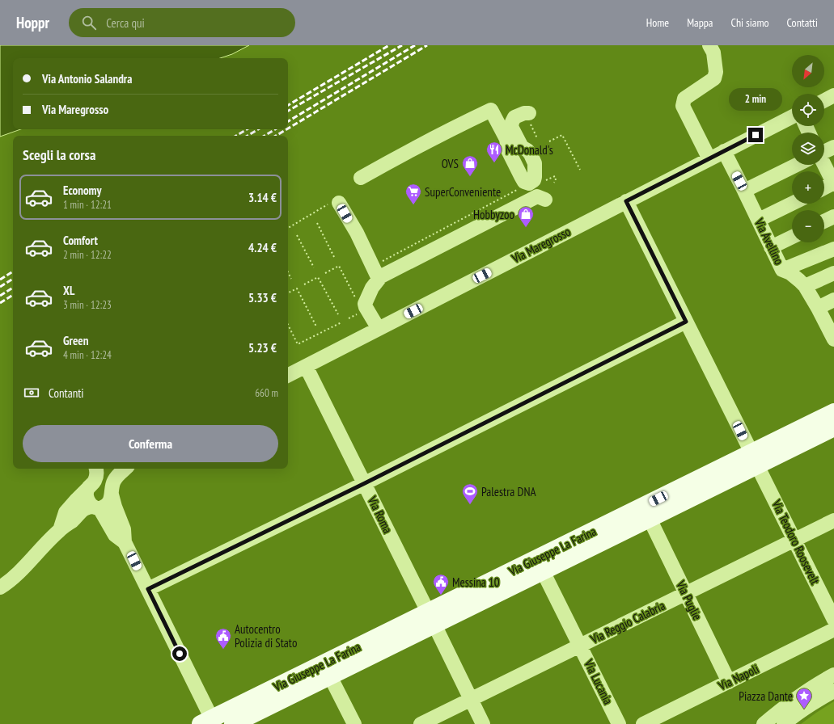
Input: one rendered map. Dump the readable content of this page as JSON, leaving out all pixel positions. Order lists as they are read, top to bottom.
{
  "streets": {
    "main road": ["Via Giuseppe La Farina"],
    "street": [
      "Via Avellino",
      "Via Maregrosso",
      "Via Roma",
      "Via Teodoro Roosevelt",
      "Via Puglie",
      "Via Reggio Calabria",
      "Via Napoli",
      "Via Lucania"
    ]
  },
  "crossings": [
    ["Via Avellino", "Via Maregrosso"],
    ["Via Maregrosso", "Via Roma"],
    ["Via Maregrosso", "Via Teodoro Roosevelt"],
    ["Via Roma", "Via Giuseppe La Farina"],
    ["Via Roma", "Via Reggio Calabria"],
    ["Via Teodoro Roosevelt", "Via Giuseppe La Farina"],
    ["Via Teodoro Roosevelt", "Via Reggio Calabria"],
    ["Via Giuseppe La Farina", "Via Puglie"],
    ["Via Giuseppe La Farina", "Via Lucania"],
    ["Via Puglie", "Via Reggio Calabria"],
    ["Via Puglie", "Via Napoli"],
    ["Via Reggio Calabria", "Via Lucania"]
  ],
  "places": {
    "restaurant": ["McDonald's"],
    "shop": ["OVS", "Hobbyzoo"],
    "supermarket": ["SuperConveniente"],
    "sports": ["Palestra DNA"],
    "public building": ["Messina 10", "Autocentro Polizia di Stato"],
    "place": ["Piazza Dante"]
  },
  "north": "bottom left",
  "page": {
    "header": "Hoppr",
    "search": "Cerca qui",
    "nav": [
      "Home",
      "Mappa",
      "Chi siamo",
      "Contatti"
    ],
    "map_buttons": ["+", "−"],
    "banner": ["Via Antonio Salandra", "Via Maregrosso"],
    "bubble": "2 min",
    "heading": "Scegli la corsa",
    "list": [
      {
        "name": "Economy",
        "note": "1 min · 12:21",
        "value": "3.14 €"
      },
      {
        "name": "Comfort",
        "note": "2 min · 12:22",
        "value": "4.24 €"
      },
      {
        "name": "XL",
        "note": "3 min · 12:23",
        "value": "5.33 €"
      },
      {
        "name": "Green",
        "note": "4 min · 12:24",
        "value": "5.23 €"
      }
    ],
    "pay": ["Contanti", "660 m"],
    "buttons": "Conferma"
  }
}
